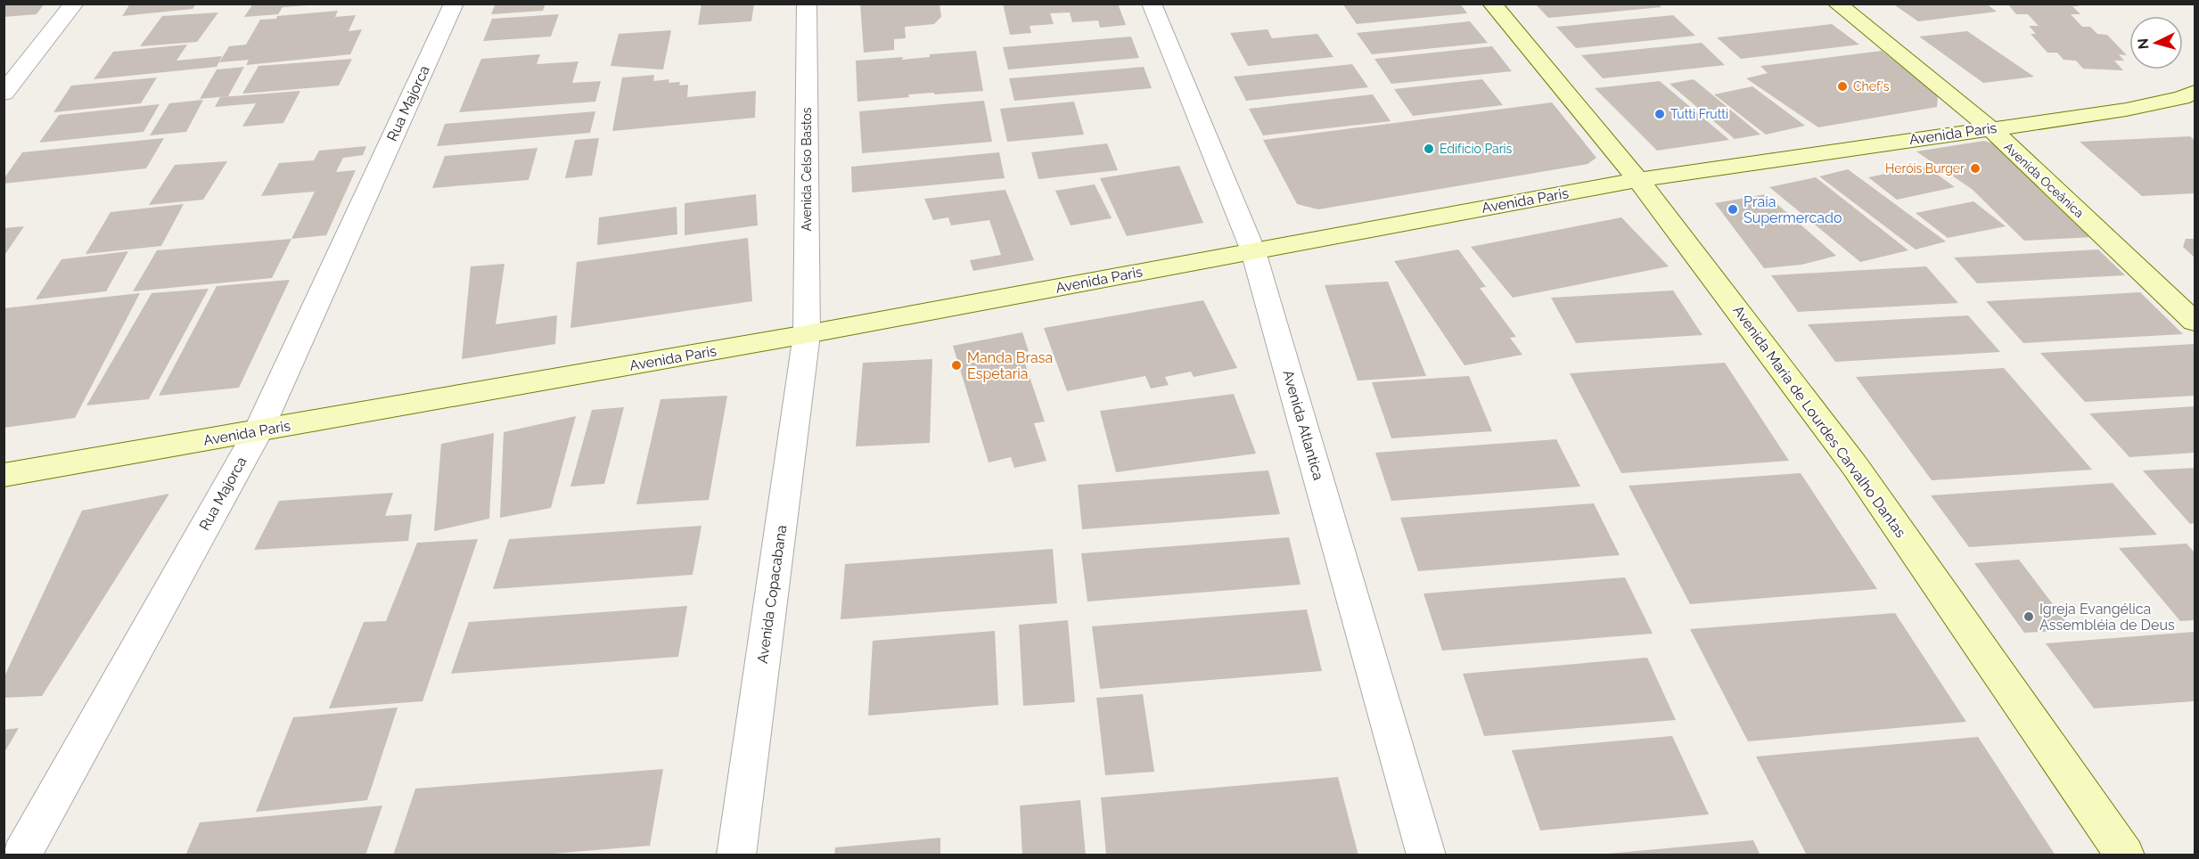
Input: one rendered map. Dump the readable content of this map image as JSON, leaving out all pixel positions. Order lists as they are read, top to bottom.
{
  "streets": {
    "street": [
      "Rua Majorca",
      "Avenida Paris",
      "Avenida Celso Bastos",
      "Avenida Oceânica",
      "Avenida Maria de Lourdes Carvalho Dantas",
      "Avenida Atlantica",
      "Avenida Copacabana"
    ]
  },
  "crossings": [
    ["Rua Majorca", "Avenida Paris"],
    ["Avenida Paris", "Avenida Celso Bastos"],
    ["Avenida Paris", "Avenida Oceânica"],
    ["Avenida Paris", "Avenida Maria de Lourdes Carvalho Dantas"],
    ["Avenida Paris", "Avenida Atlantica"],
    ["Avenida Paris", "Avenida Copacabana"],
    ["Avenida Celso Bastos", "Avenida Copacabana"]
  ],
  "places": [
    "Chef's",
    "Tutti Frutti",
    "Edifício Paris",
    "Heróis Burger",
    "Praia Supermercado",
    "Manda Brasa Espetaria",
    "Igreja Evangélica Assembléia de Deus"
  ],
  "north": "left"
}
